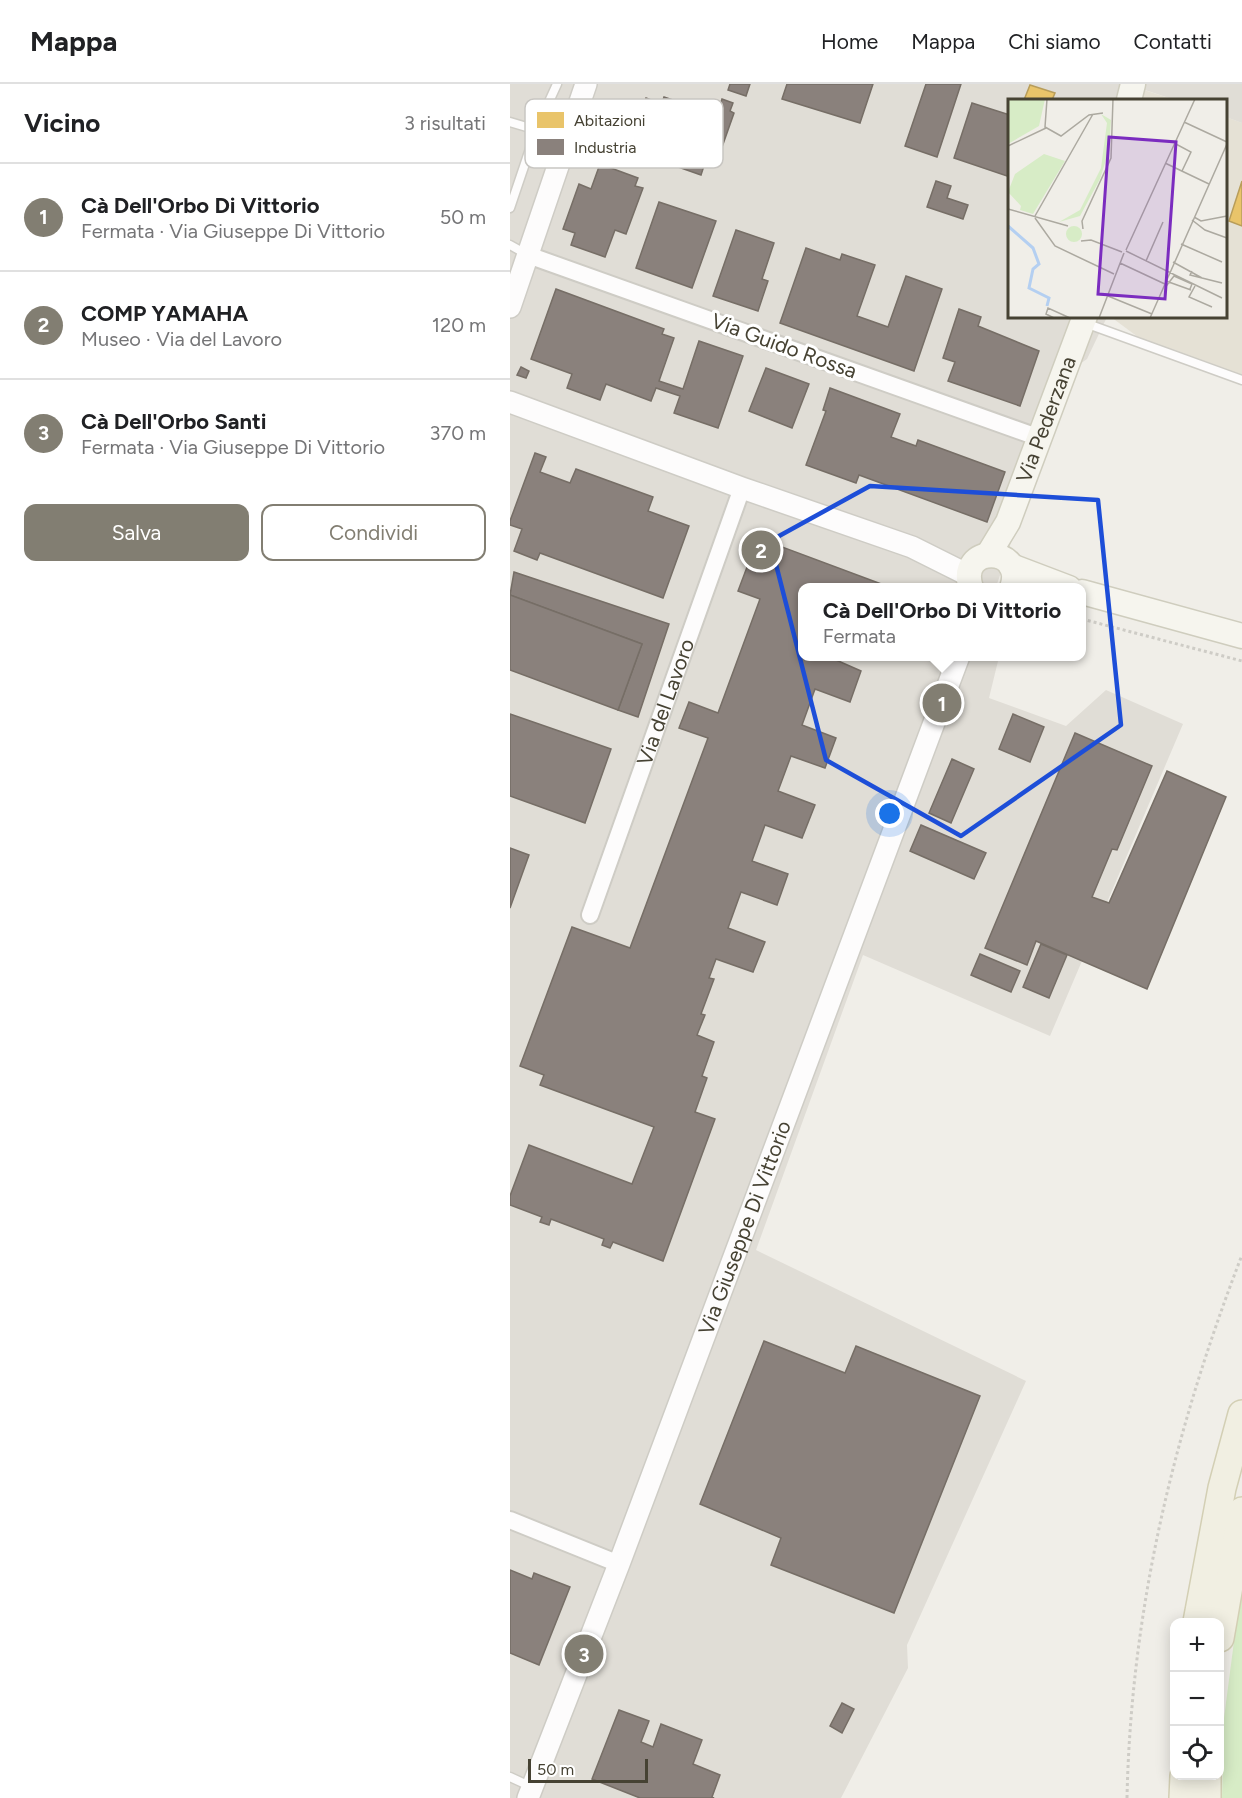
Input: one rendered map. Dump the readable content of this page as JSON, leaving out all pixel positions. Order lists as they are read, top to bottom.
{
  "streets": {
    "main road": ["Via Pederzana"],
    "street": ["Via Guido Rossa", "Via del Lavoro", "Via Giuseppe Di Vittorio"]
  },
  "crossings": [
    ["Via Guido Rossa", "Via Pederzana"]
  ],
  "legend": ["Abitazioni", "Industria"],
  "scale_bar": "50 m",
  "page": {
    "header": "Mappa",
    "nav": [
      "Home",
      "Mappa",
      "Chi siamo",
      "Contatti"
    ],
    "heading": ["Vicino", "3 risultati"],
    "list": [
      {
        "mark": "1",
        "name": "Cà Dell'Orbo Di Vittorio",
        "note": "Fermata · Via Giuseppe Di Vittorio",
        "value": "50 m"
      },
      {
        "mark": "2",
        "name": "COMP YAMAHA",
        "note": "Museo · Via del Lavoro",
        "value": "120 m"
      },
      {
        "mark": "3",
        "name": "Cà Dell'Orbo Santi",
        "note": "Fermata · Via Giuseppe Di Vittorio",
        "value": "370 m"
      }
    ],
    "buttons": ["Salva", "Condividi"],
    "pins": ["2", "1", "3"],
    "popup": ["Cà Dell'Orbo Di Vittorio", "Fermata"],
    "map_buttons": ["+", "−"],
    "scale": "50 m"
  }
}
